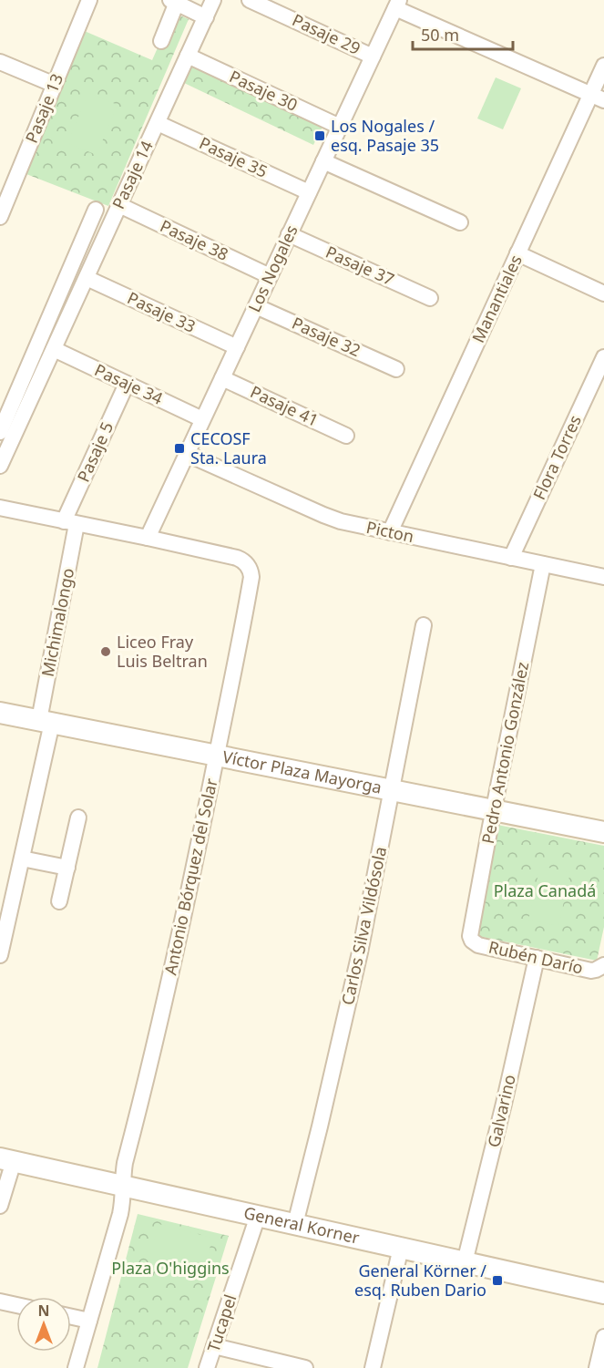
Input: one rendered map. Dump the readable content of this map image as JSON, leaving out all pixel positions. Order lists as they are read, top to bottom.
{
  "streets": {
    "street": [
      "Pasaje 29",
      "Pasaje 30",
      "Pasaje 13",
      "Pasaje 35",
      "Pasaje 14",
      "Pasaje 38",
      "Pasaje 37",
      "Los Nogales",
      "Manantiales",
      "Pasaje 33",
      "Pasaje 32",
      "Pasaje 34",
      "Pasaje 41",
      "Pasaje 5",
      "Flora Torres",
      "Picton",
      "Michimalongo",
      "Pedro Antonio González",
      "Víctor Plaza Mayorga",
      "Antonio Bórquez del Solar",
      "Carlos Silva Vildósola",
      "Rubén Darío",
      "Galvarino",
      "General Korner",
      "Tucapel"
    ]
  },
  "crossings": [
    ["Pasaje 29", "Los Nogales"],
    ["Pasaje 30", "Pasaje 14"],
    ["Pasaje 30", "Los Nogales"],
    ["Pasaje 35", "Pasaje 14"],
    ["Pasaje 35", "Los Nogales"],
    ["Pasaje 14", "Pasaje 38"],
    ["Pasaje 14", "Pasaje 33"],
    ["Pasaje 14", "Pasaje 34"],
    ["Pasaje 38", "Los Nogales"],
    ["Pasaje 37", "Los Nogales"],
    ["Los Nogales", "Pasaje 33"],
    ["Los Nogales", "Pasaje 32"],
    ["Los Nogales", "Pasaje 34"],
    ["Los Nogales", "Pasaje 41"],
    ["Los Nogales", "Picton"],
    ["Los Nogales", "Antonio Bórquez del Solar"],
    ["Manantiales", "Picton"],
    ["Pasaje 34", "Pasaje 5"],
    ["Pasaje 5", "Michimalongo"],
    ["Flora Torres", "Picton"],
    ["Picton", "Pedro Antonio González"],
    ["Michimalongo", "Víctor Plaza Mayorga"],
    ["Pedro Antonio González", "Víctor Plaza Mayorga"],
    ["Pedro Antonio González", "Rubén Darío"],
    ["Víctor Plaza Mayorga", "Antonio Bórquez del Solar"],
    ["Víctor Plaza Mayorga", "Carlos Silva Vildósola"],
    ["Antonio Bórquez del Solar", "General Korner"],
    ["Carlos Silva Vildósola", "General Korner"],
    ["Rubén Darío", "Galvarino"],
    ["Galvarino", "General Korner"],
    ["General Korner", "Tucapel"]
  ],
  "parks": ["Plaza Canadá", "Plaza O'higgins"],
  "places": {
    "transit": ["Los Nogales / esq. Pasaje 35", "CECOSF Sta. Laura", "General Körner / esq. Ruben Dario"],
    "other": ["Liceo Fray Luis Beltran"]
  },
  "scale_bar": "50 m",
  "north": "top"
}
